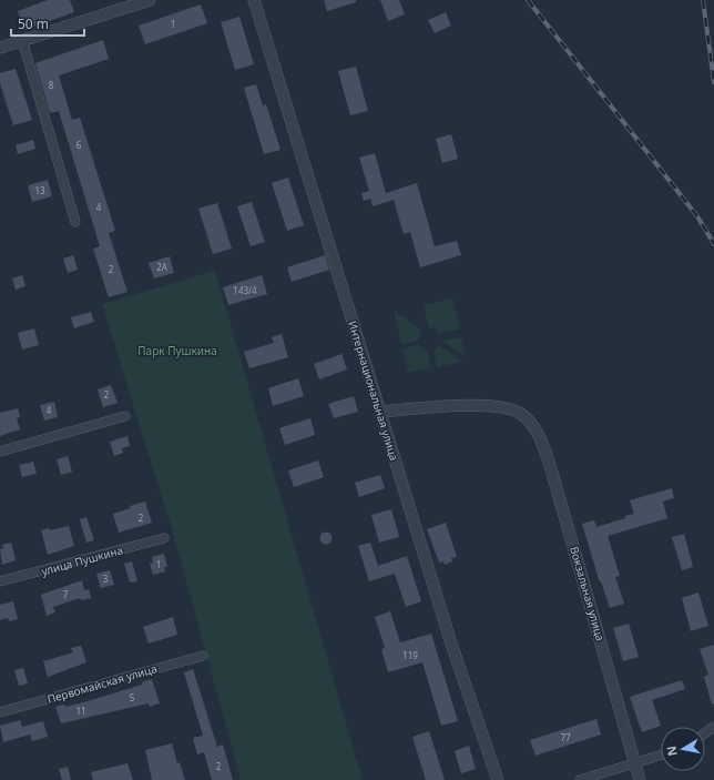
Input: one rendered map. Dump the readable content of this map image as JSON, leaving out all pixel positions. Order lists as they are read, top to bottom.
{
  "streets": {
    "street": [
      "Интернациональная улица",
      "улица Пушкина",
      "Вокзальная улица",
      "Первомайская улица"
    ]
  },
  "crossings": [
    ["Интернациональная улица", "Вокзальная улица"]
  ],
  "parks": ["Парк Пушкина"],
  "house_numbers": [
    "1",
    "8",
    "6",
    "13",
    "4",
    "2А",
    "2",
    "143/4",
    "2",
    "4",
    "2",
    "1",
    "3",
    "7",
    "119",
    "5",
    "11",
    "77",
    "2"
  ],
  "scale_bar": "50 m",
  "north": "left"
}
